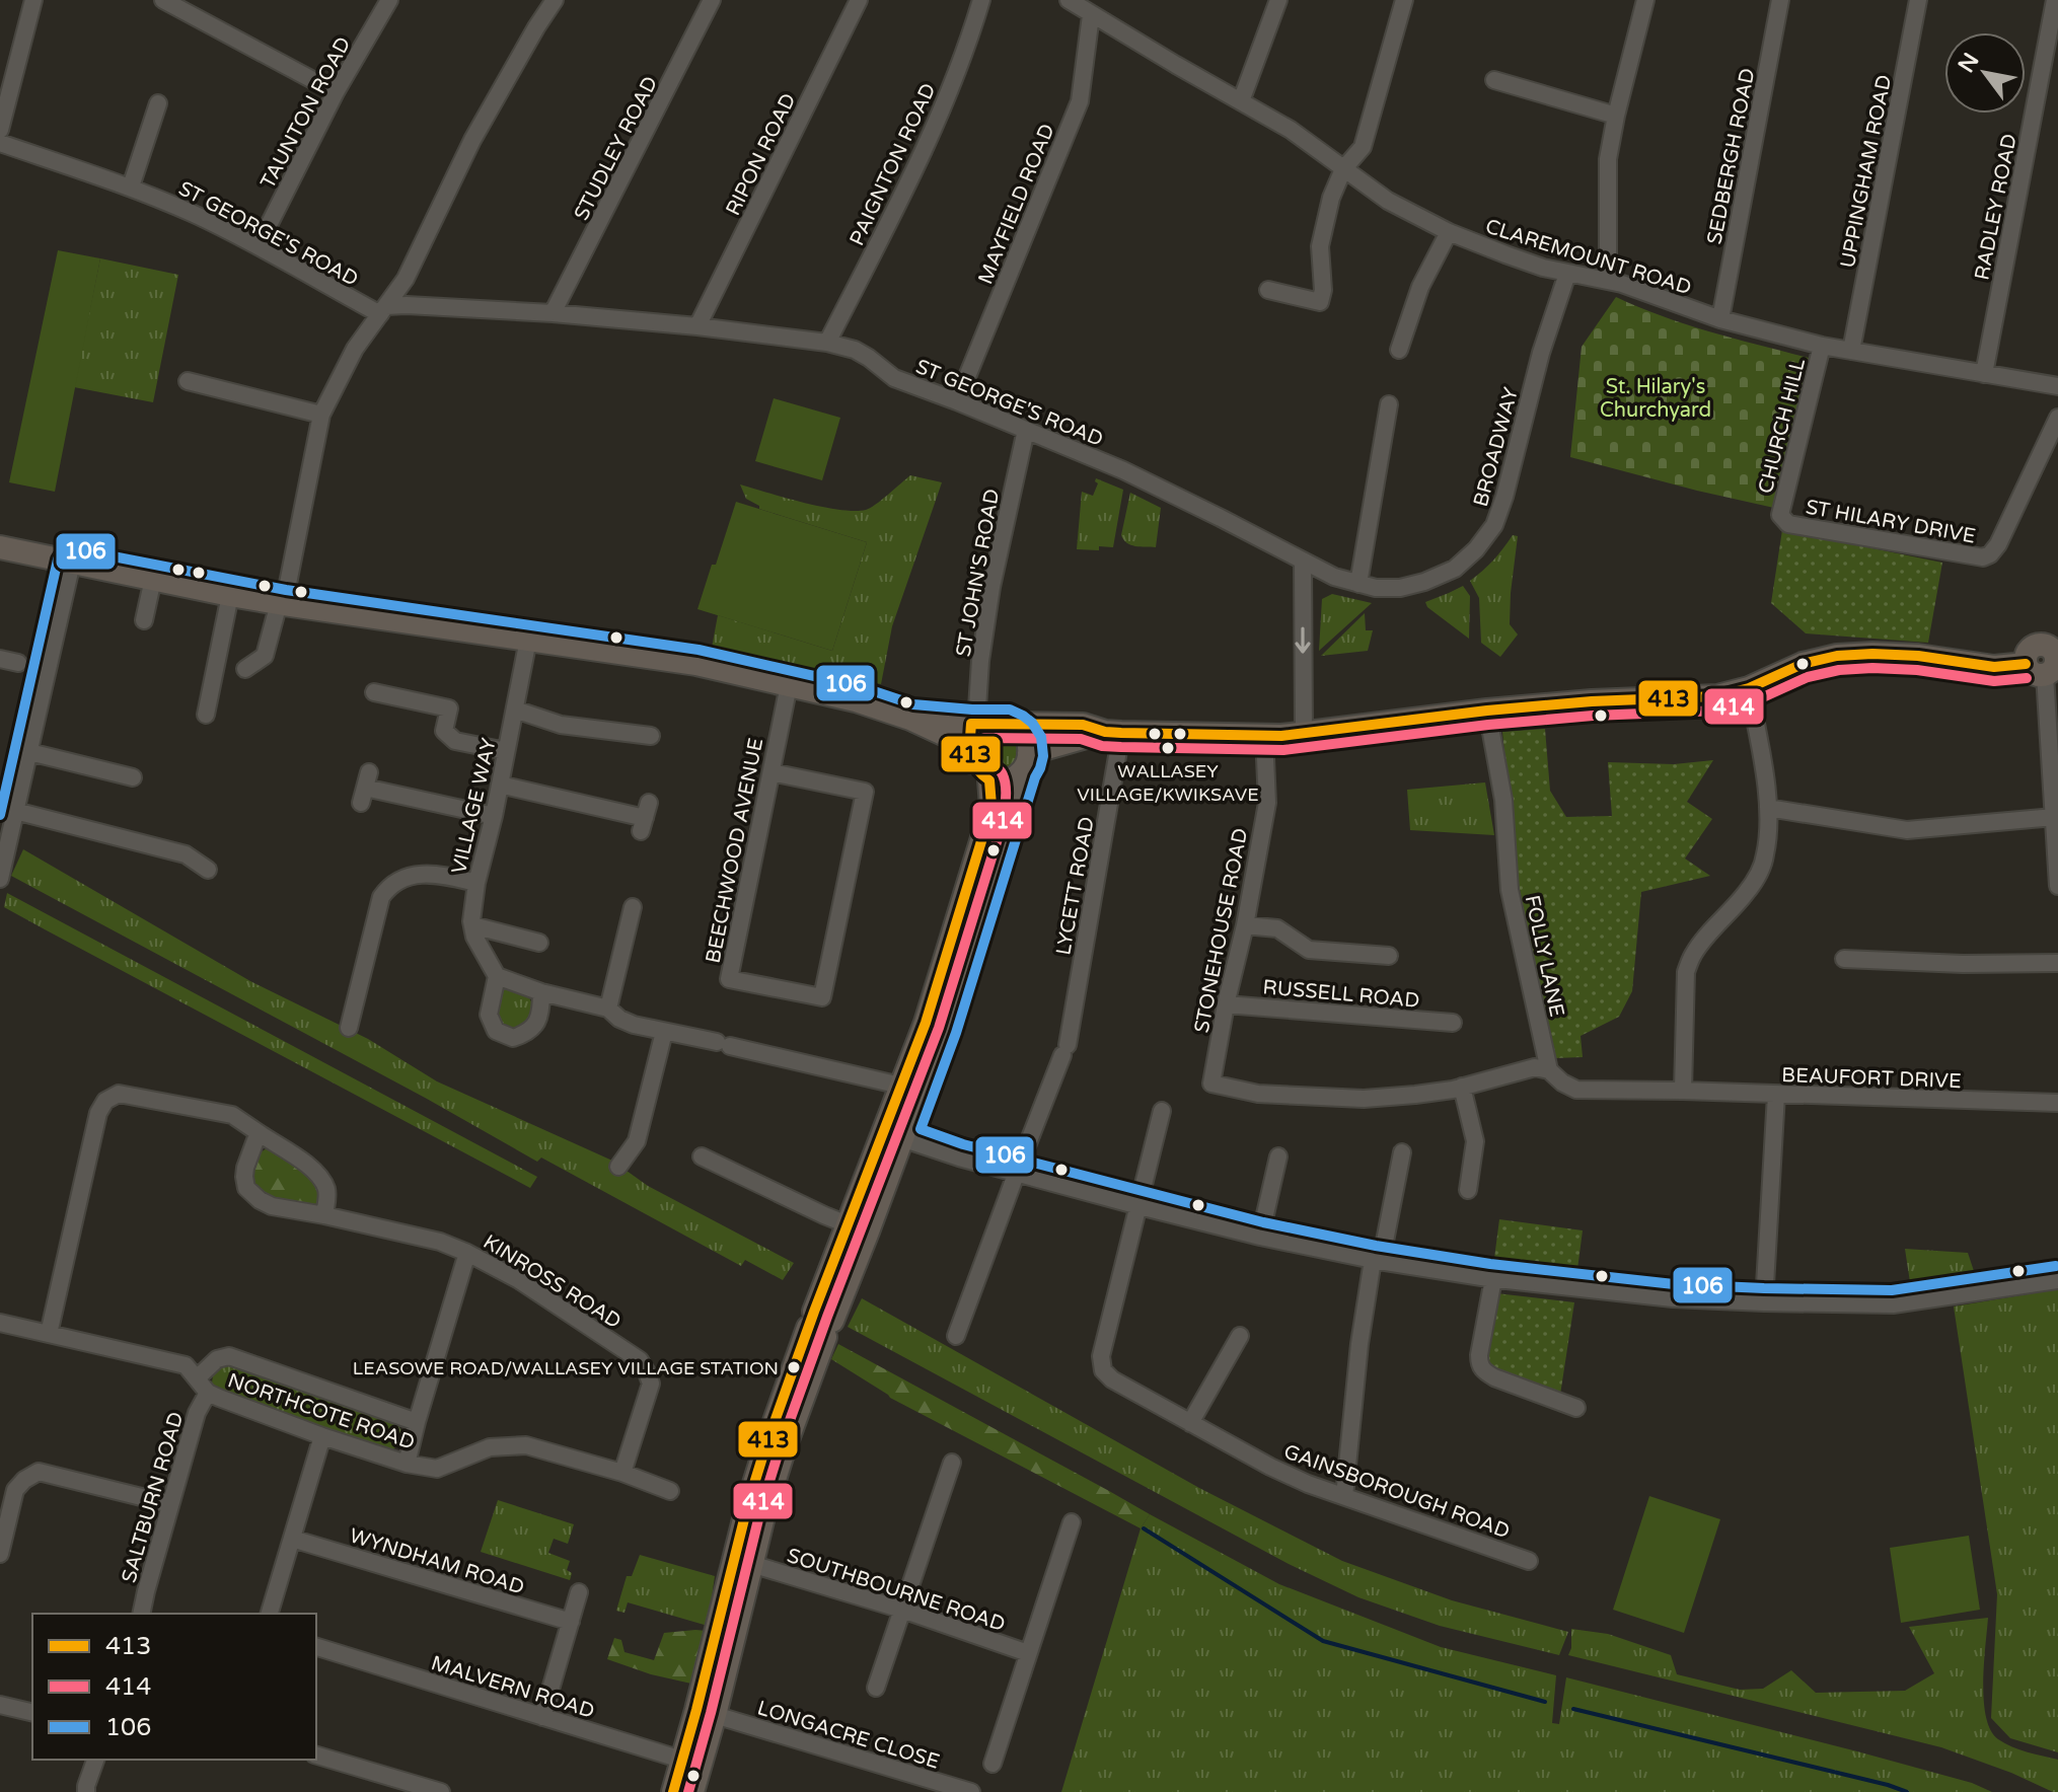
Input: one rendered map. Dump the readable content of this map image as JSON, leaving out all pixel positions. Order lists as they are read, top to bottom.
{
  "streets": {
    "street": [
      "TAUNTON ROAD",
      "STUDLEY ROAD",
      "RIPON ROAD",
      "SEDBERGH ROAD",
      "PAIGNTON ROAD",
      "UPPINGHAM ROAD",
      "MAYFIELD ROAD",
      "RADLEY ROAD",
      "ST GEORGE'S ROAD",
      "CLAREMOUNT ROAD",
      "CHURCH HILL",
      "BROADWAY",
      "ST HILARY DRIVE",
      "ST JOHN'S ROAD",
      "VILLAGE WAY",
      "BEECHWOOD AVENUE",
      "LYCETT ROAD",
      "STONEHOUSE ROAD",
      "FOLLY LANE",
      "RUSSELL ROAD",
      "BEAUFORT DRIVE",
      "KINROSS ROAD",
      "NORTHCOTE ROAD",
      "GAINSBOROUGH ROAD",
      "SALTBURN ROAD",
      "WYNDHAM ROAD",
      "SOUTHBOURNE ROAD",
      "MALVERN ROAD",
      "LONGACRE CLOSE"
    ]
  },
  "crossings": [
    ["TAUNTON ROAD", "ST GEORGE'S ROAD"],
    ["STUDLEY ROAD", "ST GEORGE'S ROAD"],
    ["RIPON ROAD", "ST GEORGE'S ROAD"],
    ["SEDBERGH ROAD", "CLAREMOUNT ROAD"],
    ["PAIGNTON ROAD", "ST GEORGE'S ROAD"],
    ["UPPINGHAM ROAD", "CLAREMOUNT ROAD"],
    ["MAYFIELD ROAD", "ST GEORGE'S ROAD"],
    ["MAYFIELD ROAD", "CLAREMOUNT ROAD"],
    ["RADLEY ROAD", "CLAREMOUNT ROAD"],
    ["ST GEORGE'S ROAD", "BROADWAY"],
    ["ST GEORGE'S ROAD", "ST JOHN'S ROAD"],
    ["CLAREMOUNT ROAD", "CHURCH HILL"],
    ["CLAREMOUNT ROAD", "BROADWAY"],
    ["CHURCH HILL", "ST HILARY DRIVE"],
    ["STONEHOUSE ROAD", "RUSSELL ROAD"],
    ["KINROSS ROAD", "NORTHCOTE ROAD"],
    ["NORTHCOTE ROAD", "SALTBURN ROAD"]
  ],
  "parks": ["St. Hilary's Churchyard"],
  "places": ["WALLASEY VILLAGE/KWIKSAVE", "LEASOWE ROAD/WALLASEY VILLAGE STATION"],
  "lines": ["transit line 106", "transit line 413", "transit line 414"],
  "legend": ["413", "414", "106"],
  "north": "top left"
}
